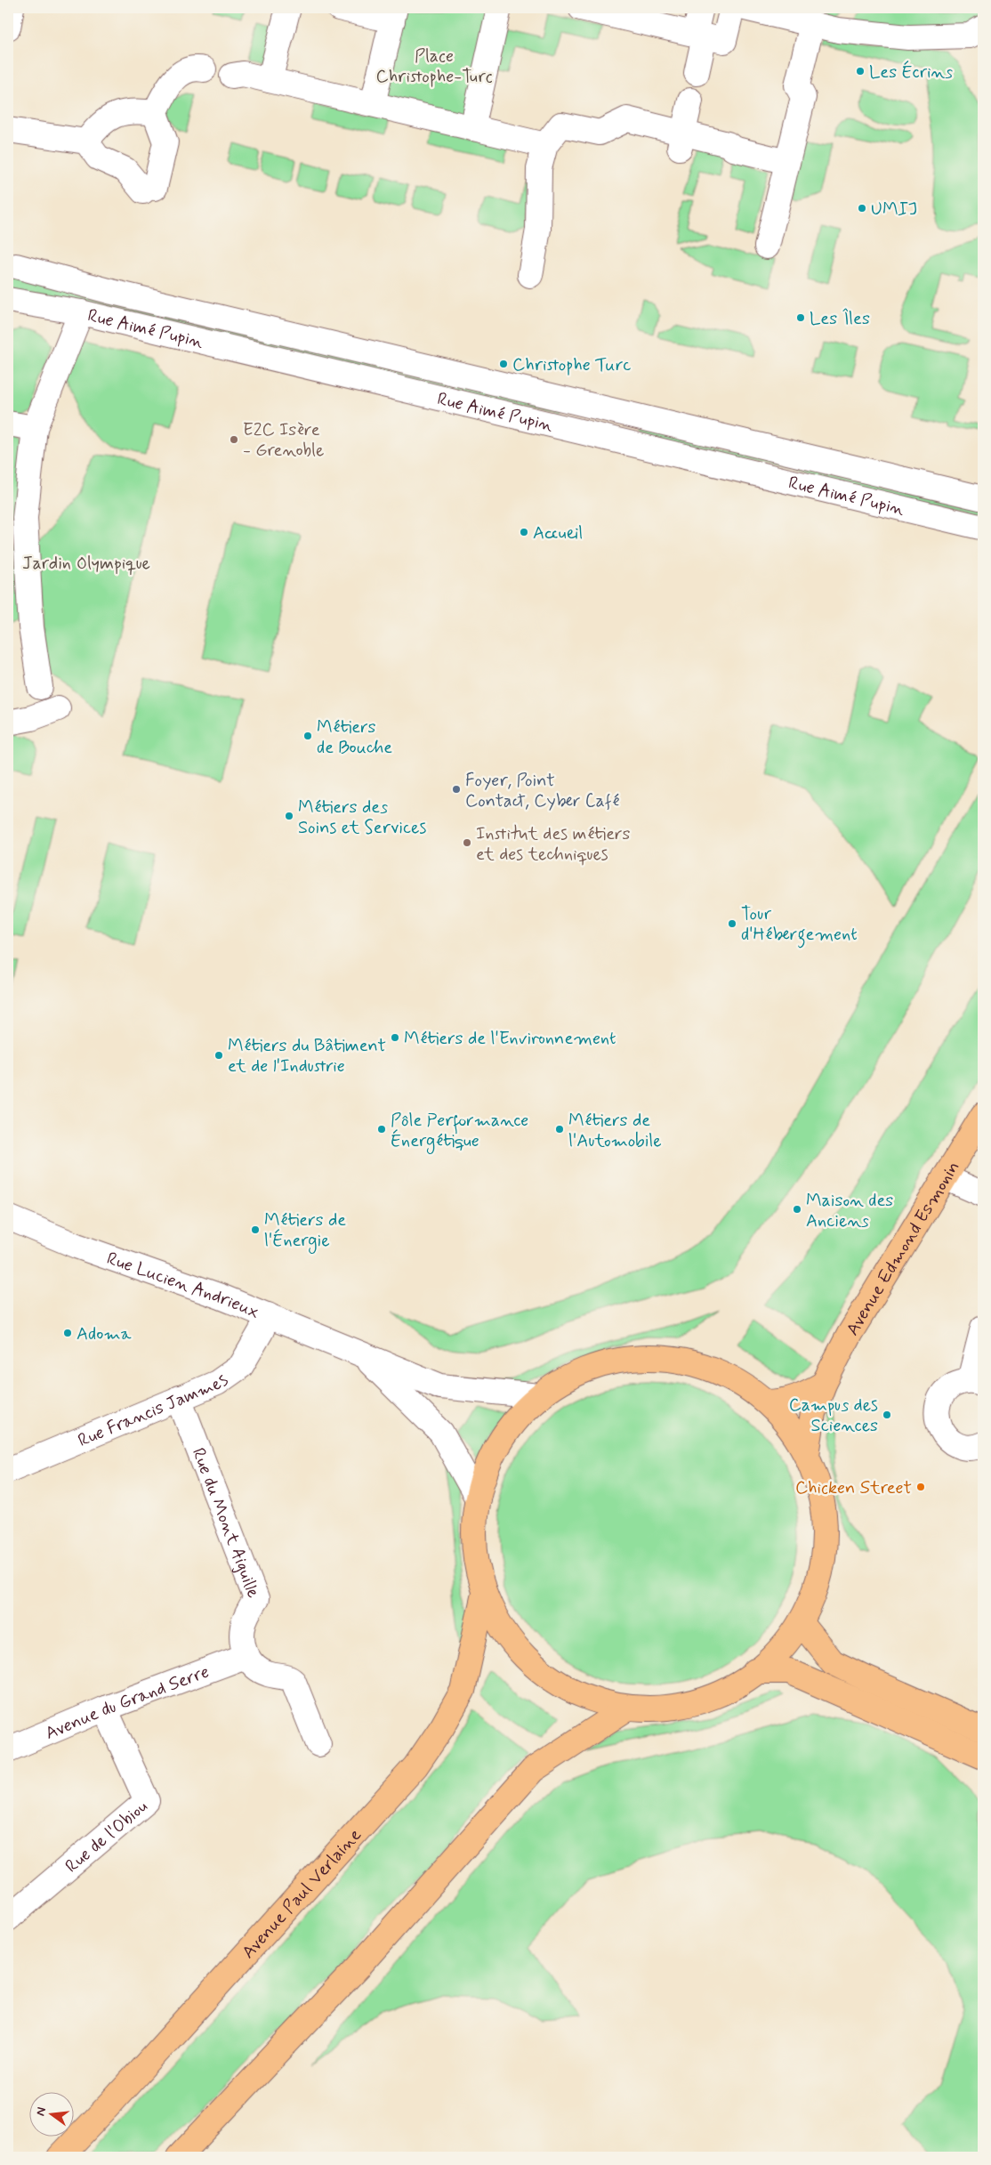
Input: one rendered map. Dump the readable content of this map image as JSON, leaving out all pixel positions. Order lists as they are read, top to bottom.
{
  "streets": {
    "main road": ["Avenue Edmond Esmonin", "Avenue Paul Verlaine"],
    "street": [
      "Rue Aimé Pupin",
      "Rue Lucien Andrieux",
      "Rue Francis Jammes",
      "Rue du Mont Aiguille",
      "Avenue du Grand Serre",
      "Rue de l'Obiou"
    ]
  },
  "crossings": [
    ["Rue Lucien Andrieux", "Rue Francis Jammes"],
    ["Rue Francis Jammes", "Rue du Mont Aiguille"],
    ["Rue du Mont Aiguille", "Avenue du Grand Serre"],
    ["Avenue du Grand Serre", "Rue de l'Obiou"]
  ],
  "parks": ["Place Christophe-Turc", "Jardin Olympique"],
  "places": [
    "Les Écrins",
    "UMIJ",
    "Les Îles",
    "Christophe Turc",
    "E2C Isère - Grenoble",
    "Accueil",
    "Métiers de Bouche",
    "Foyer, Point Contact, Cyber Café",
    "Métiers des Soins et Services",
    "Institut des métiers et des techniques",
    "Tour d'Hébergement",
    "Métiers de l'Environnement",
    "Métiers du Bâtiment et de l'Industrie",
    "Pôle Performance Énergétique",
    "Métiers de l'Automobile",
    "Maison des Anciens",
    "Métiers de l'Énergie",
    "Adoma",
    "Campus des Sciences",
    "Chicken Street"
  ],
  "north": "left"
}
